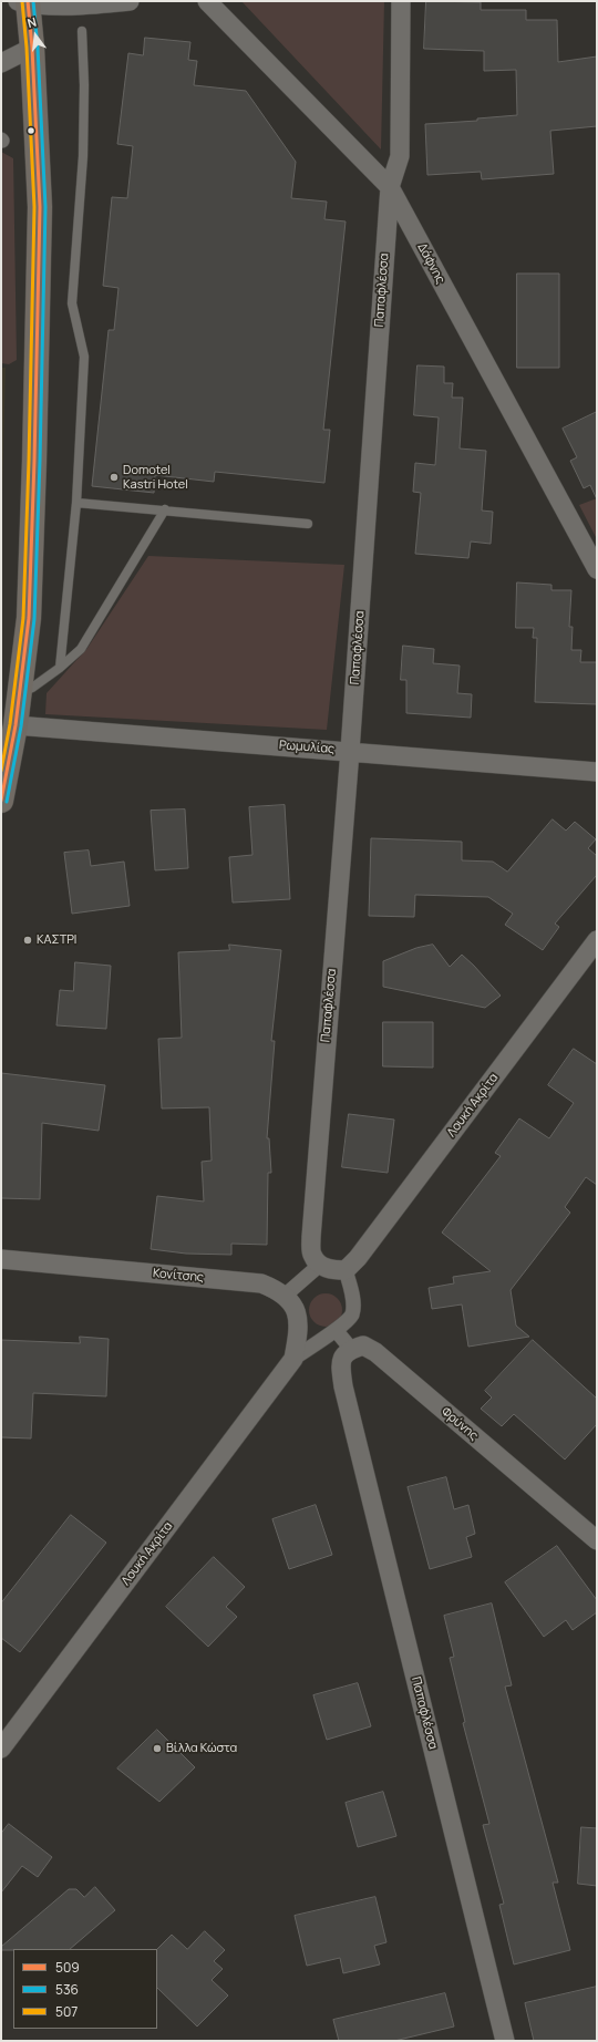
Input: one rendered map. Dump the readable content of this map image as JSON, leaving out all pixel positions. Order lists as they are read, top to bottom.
{
  "streets": {
    "street": [
      "Δάφνης",
      "Παπαφλέσσα",
      "Ρωμυλίας",
      "Λουκή Ακρίτα",
      "Κονίτσης",
      "Φρύνης"
    ]
  },
  "crossings": [
    ["Δάφνης", "Παπαφλέσσα"],
    ["Παπαφλέσσα", "Ρωμυλίας"],
    ["Παπαφλέσσα", "Φρύνης"]
  ],
  "places": ["Domotel Kastri Hotel", "ΚΑΣΤΡΙ", "Βίλλα Κώστα"],
  "lines": ["transit line 509", "transit line 536", "transit line 507"],
  "legend": ["509", "536", "507"],
  "north": "top"
}
